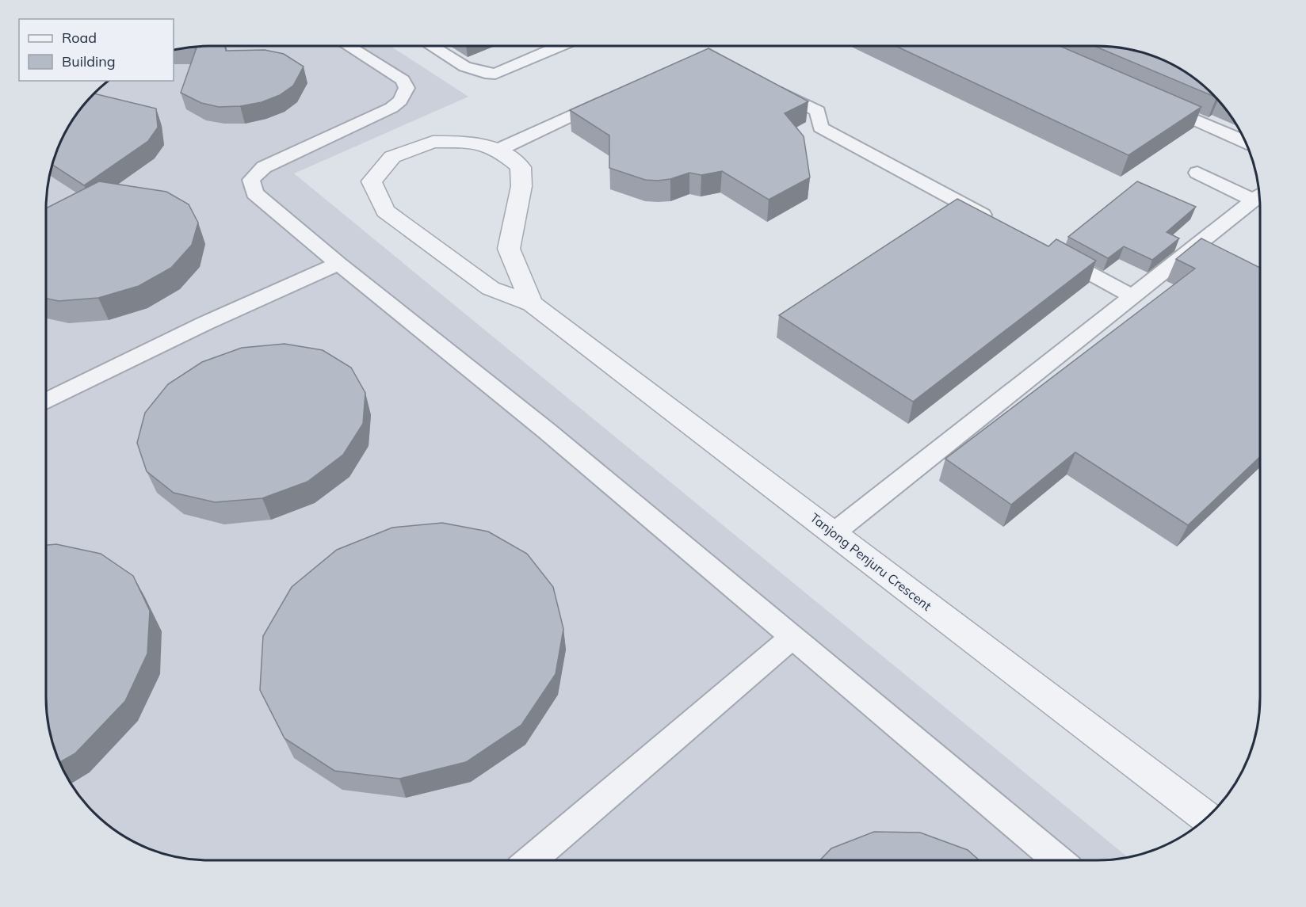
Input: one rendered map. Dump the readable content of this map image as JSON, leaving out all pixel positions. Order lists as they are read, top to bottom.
{
  "streets": {
    "street": ["Tanjong Penjuru Crescent"]
  },
  "legend": ["Road", "Building"]
}
